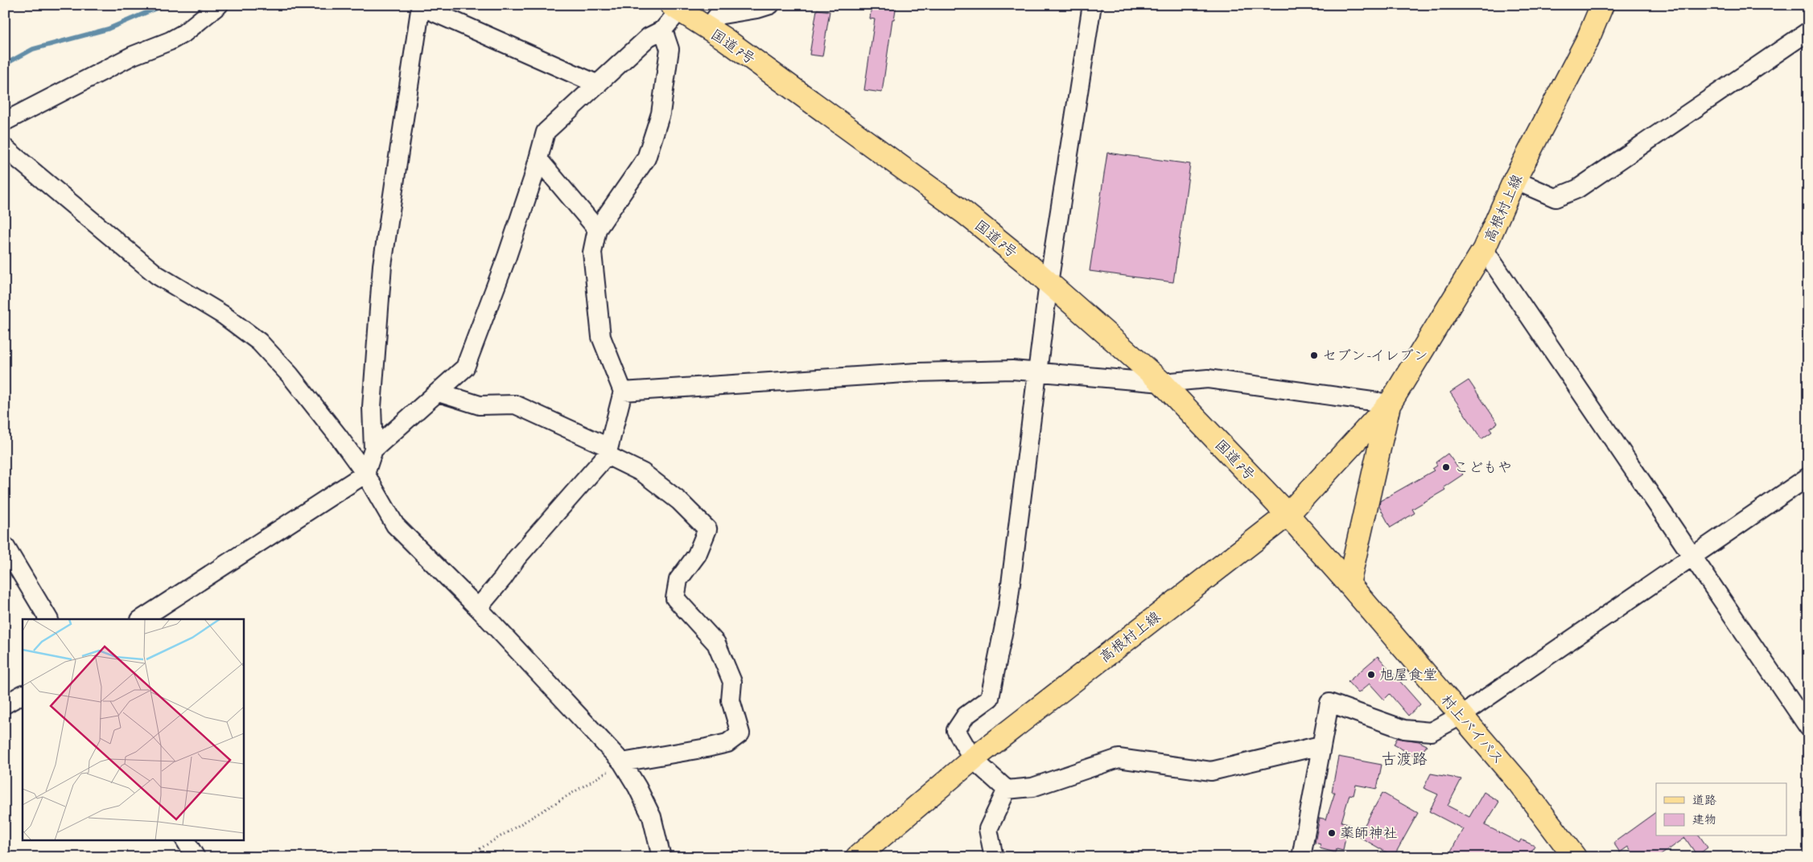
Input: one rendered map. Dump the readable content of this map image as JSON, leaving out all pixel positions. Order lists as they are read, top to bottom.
{
  "streets": {
    "main road": ["国道7号", "高根村上線", "村上バイパス"]
  },
  "crossings": [
    ["国道7号", "高根村上線"],
    ["国道7号", "村上バイパス"],
    ["高根村上線", "村上バイパス"]
  ],
  "districts": ["古渡路"],
  "places": [
    "セブン-イレブン",
    "こどもや",
    "旭屋食堂",
    "薬師神社"
  ],
  "legend": ["道路", "建物"]
}
